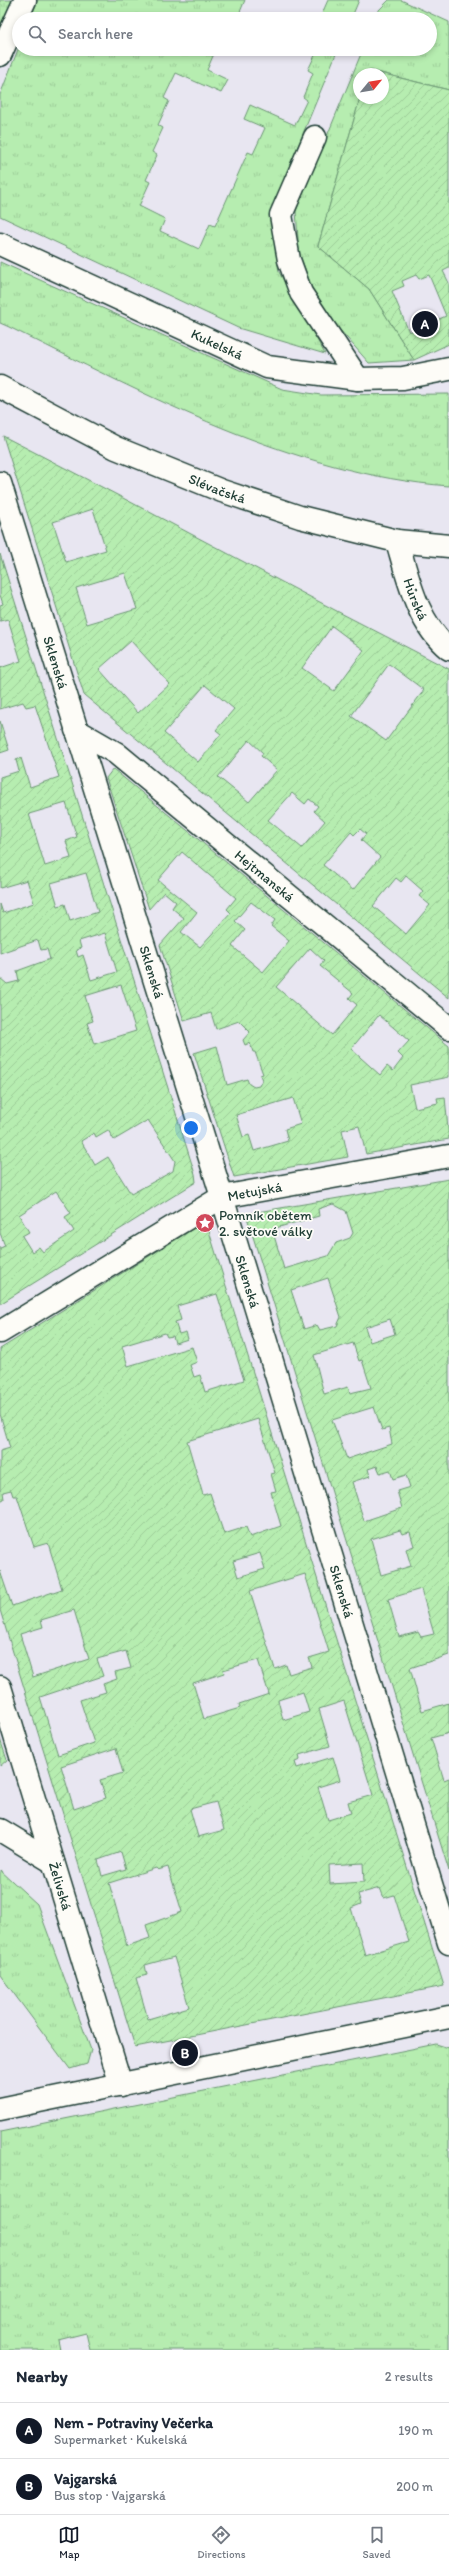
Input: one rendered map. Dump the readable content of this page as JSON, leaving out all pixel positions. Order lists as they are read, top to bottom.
{
  "streets": {
    "street": [
      "Kukelská",
      "Slévačská",
      "Hůrská",
      "Sklenská",
      "Hejtmanská",
      "Metujská",
      "Želivská"
    ]
  },
  "crossings": [
    ["Slévačská", "Hůrská"],
    ["Sklenská", "Hejtmanská"],
    ["Sklenská", "Metujská"]
  ],
  "places": {
    "place": ["Pomník obětem 2. světové války"]
  },
  "north": "top right",
  "page": {
    "search": "Search here",
    "pins": ["A", "B"],
    "heading": ["Nearby", "2 results"],
    "list": [
      {
        "mark": "A",
        "name": "Nem - Potraviny Večerka",
        "note": "Supermarket · Kukelská",
        "value": "190 m"
      },
      {
        "mark": "B",
        "name": "Vajgarská",
        "note": "Bus stop · Vajgarská",
        "value": "200 m"
      }
    ],
    "nav": ["Map", "Directions", "Saved"]
  }
}
